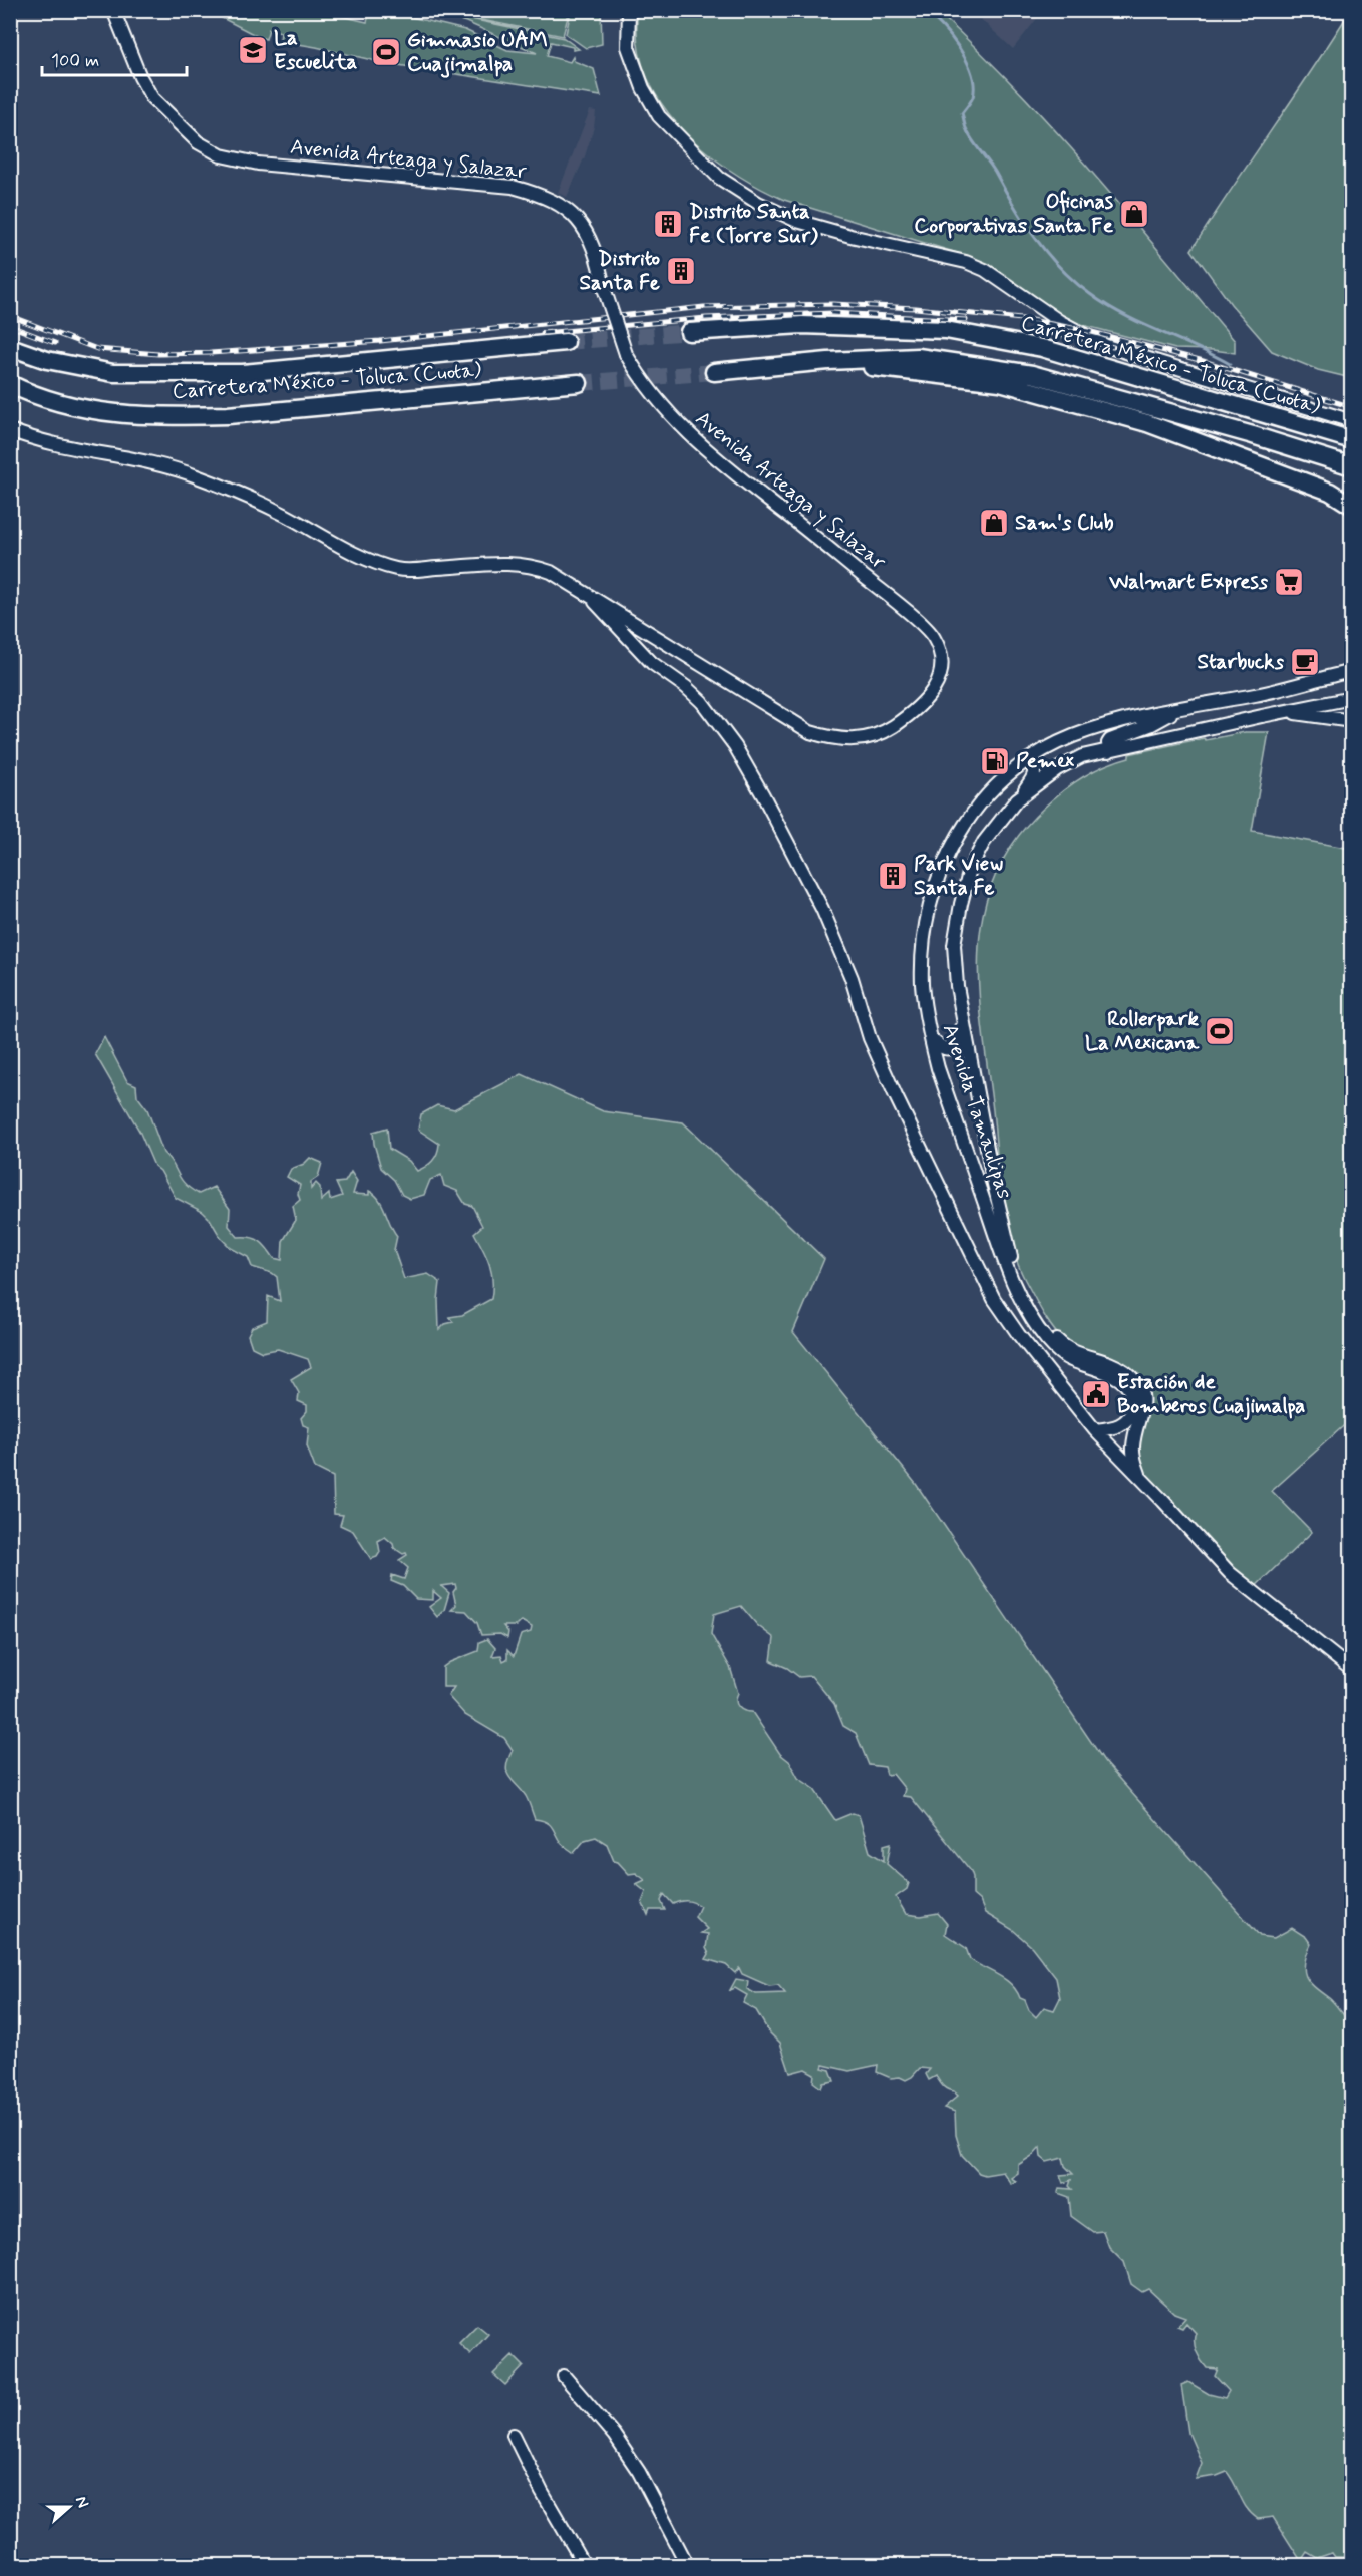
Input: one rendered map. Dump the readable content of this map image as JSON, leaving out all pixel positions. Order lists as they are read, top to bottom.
{
  "streets": {
    "highway": ["Carretera México - Toluca (Cuota)"],
    "street": ["Avenida Arteaga y Salazar", "Avenida Tamaulipas"]
  },
  "crossings": [
    ["Avenida Arteaga y Salazar", "Avenida Tamaulipas"]
  ],
  "places": {
    "school or university": ["La Escuelita"],
    "sports": ["Gimnasio UAM Cuajimalpa", "Rollerpark La Mexicana"],
    "shop": ["Oficinas Corporativas Santa Fe", "Sam's Club"],
    "building": ["Distrito Santa Fe (Torre Sur)", "Distrito Santa Fe", "Park View Santa Fe"],
    "supermarket": ["Walmart Express"],
    "cafe": ["Starbucks"],
    "fuel station": ["Pemex"],
    "public building": ["Estación de Bomberos Cuajimalpa"]
  },
  "scale_bar": "100 m",
  "north": "right"
}
